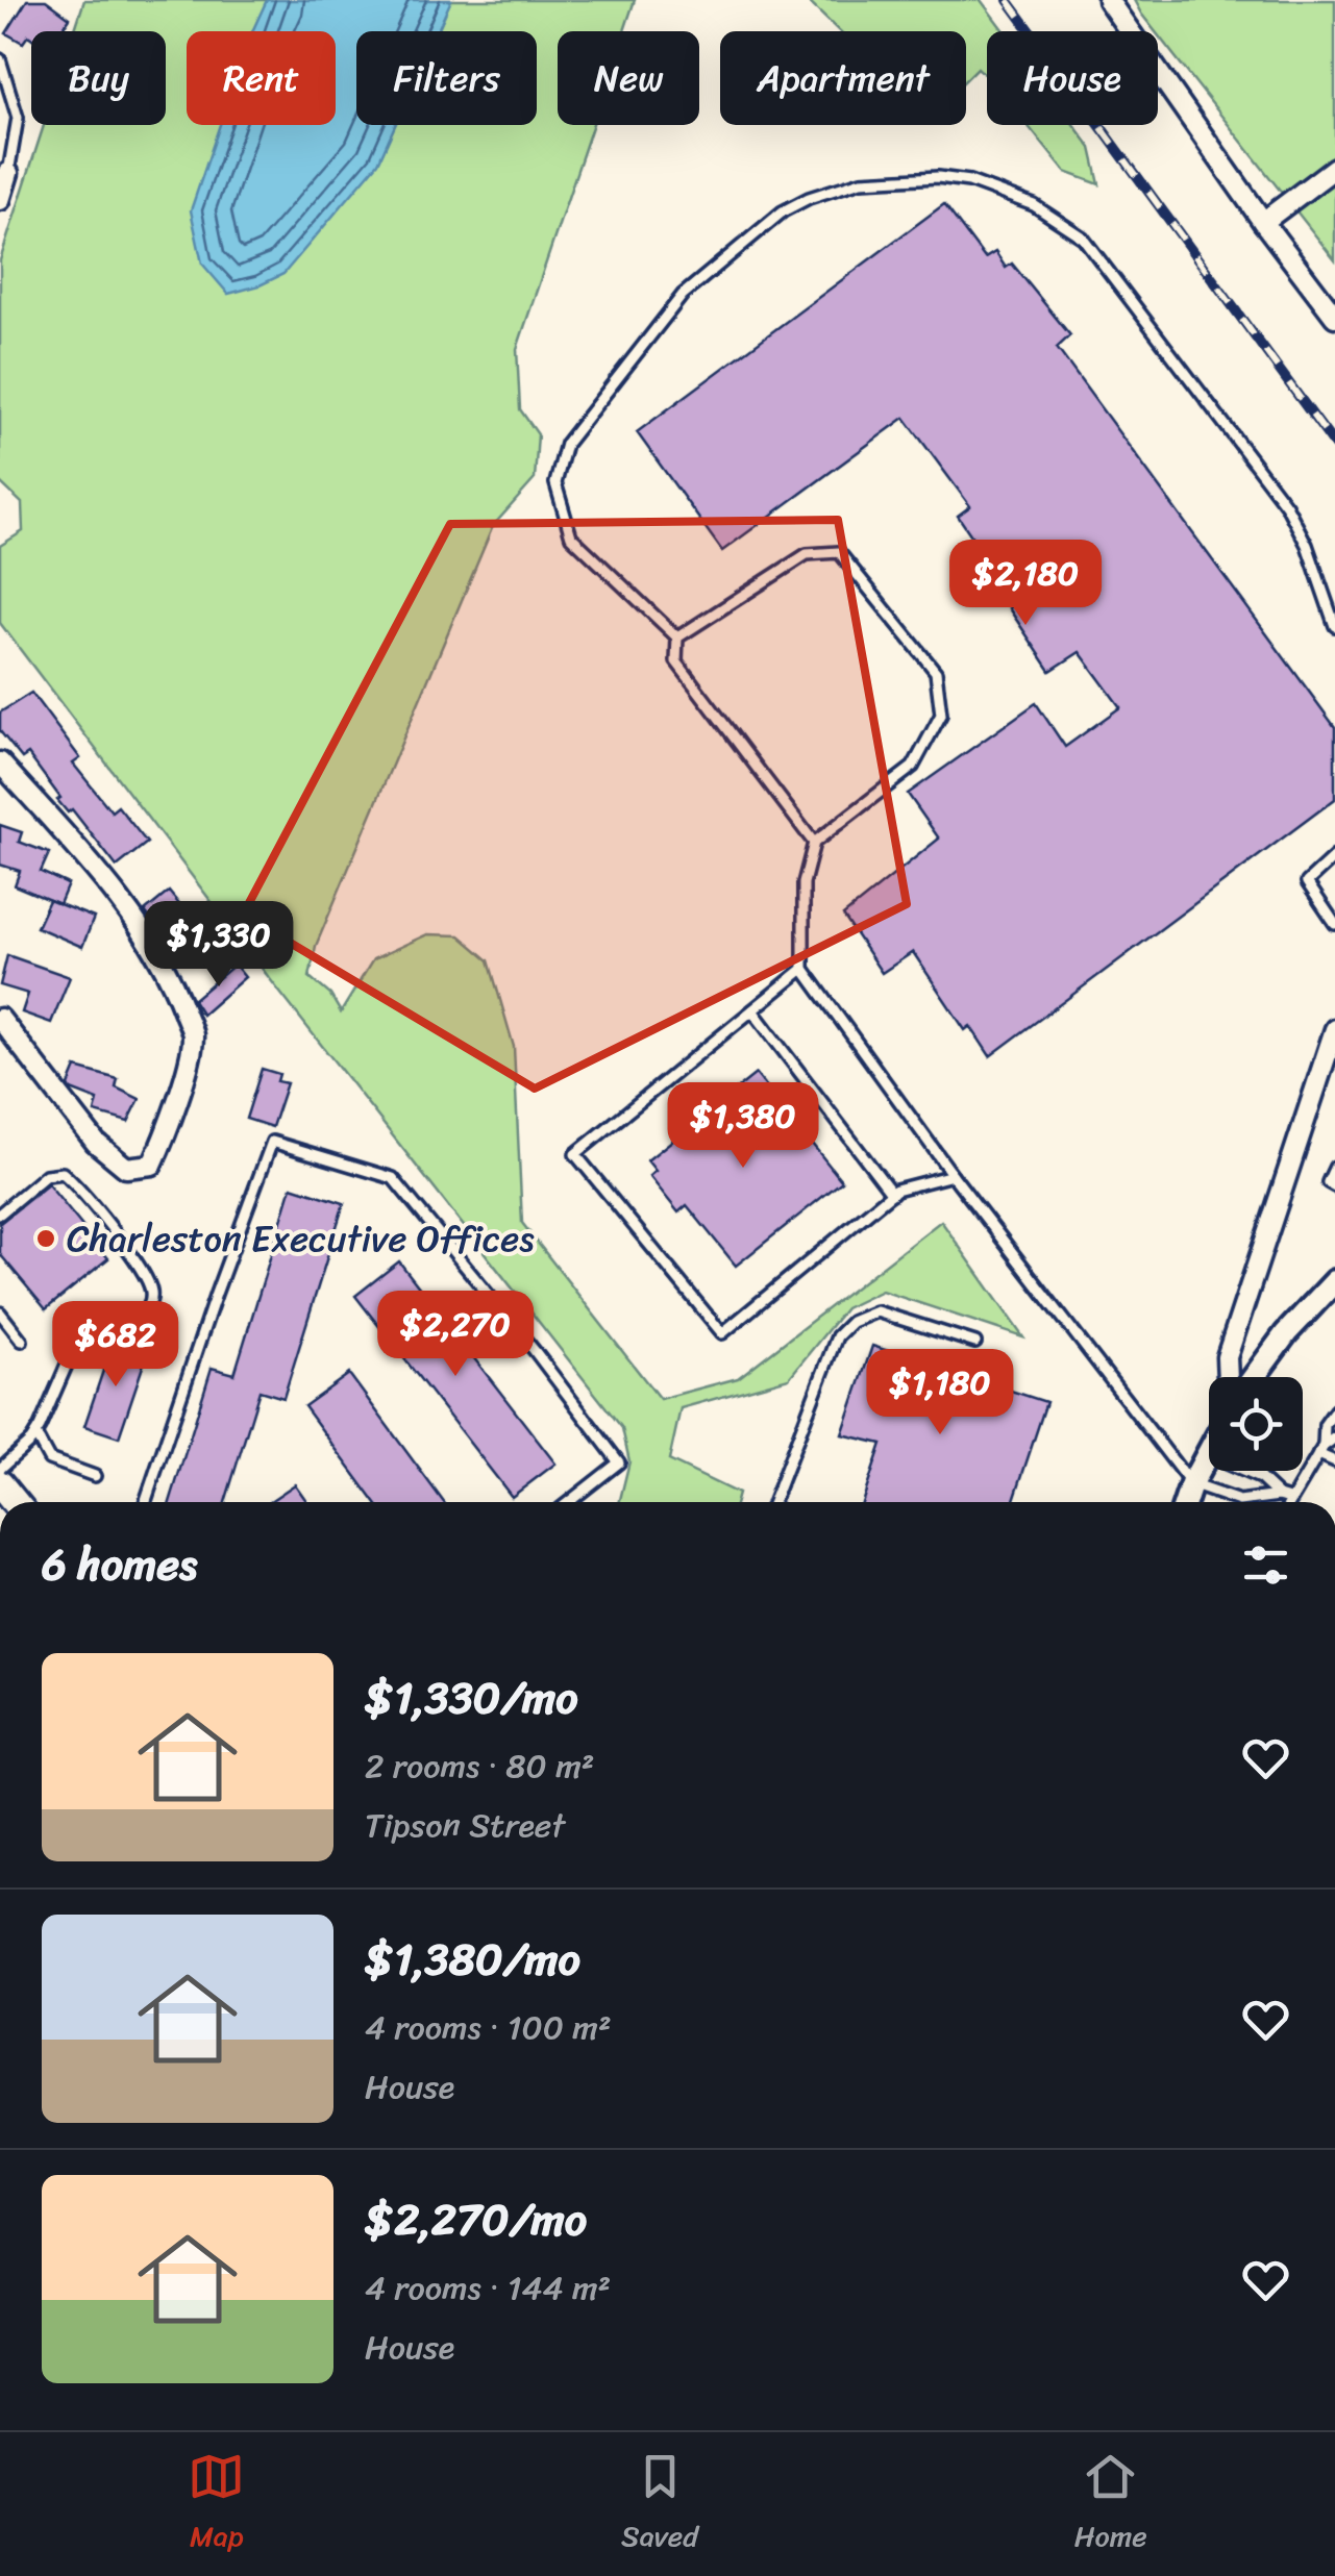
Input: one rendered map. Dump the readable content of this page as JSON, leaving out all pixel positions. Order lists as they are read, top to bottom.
{
  "places": ["Charleston Executive Offices"],
  "page": {
    "chip": [
      "Buy",
      "Rent",
      "Filters",
      "New",
      "Apartment",
      "House"
    ],
    "price": [
      "$2,180",
      "$1,330",
      "$1,380",
      "$2,270",
      "$682",
      "$1,180"
    ],
    "heading": "6 homes",
    "list": [
      {
        "name": "$1,330/mo",
        "note": "2 rooms · 80 m² · Tipson Street"
      },
      {
        "name": "$1,380/mo",
        "note": "4 rooms · 100 m² · House"
      },
      {
        "name": "$2,270/mo",
        "note": "4 rooms · 144 m² · House"
      }
    ],
    "tabs": ["Map", "Saved", "Home"]
  }
}
